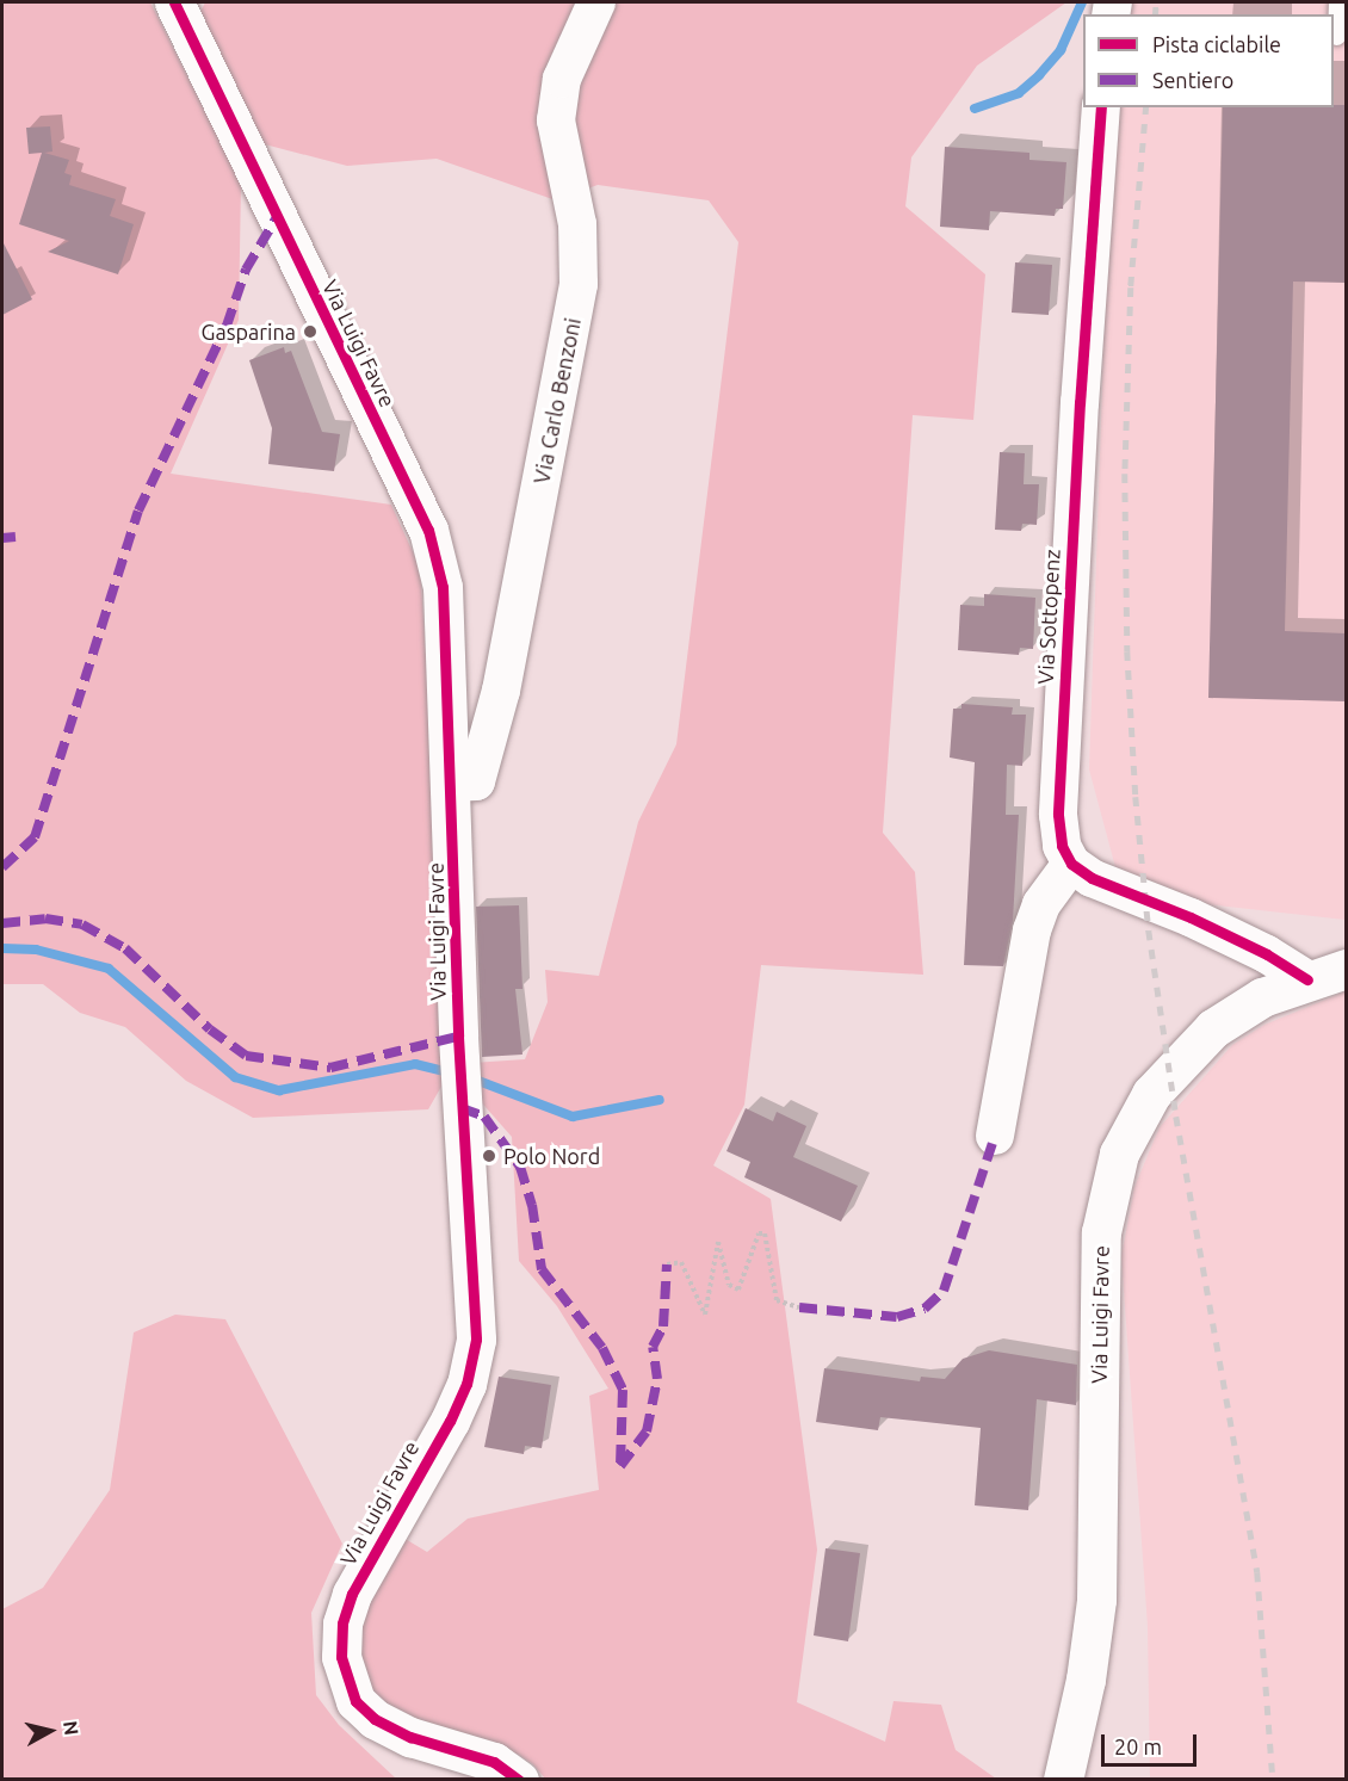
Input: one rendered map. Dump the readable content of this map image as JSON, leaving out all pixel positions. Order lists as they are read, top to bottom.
{
  "streets": {
    "street": ["Via Luigi Favre", "Via Carlo Benzoni", "Via Sottopenz"]
  },
  "crossings": [
    ["Via Luigi Favre", "Via Carlo Benzoni"]
  ],
  "places": ["Gasparina", "Polo Nord"],
  "legend": ["Pista ciclabile", "Sentiero"],
  "scale_bar": "20 m",
  "north": "right"
}
